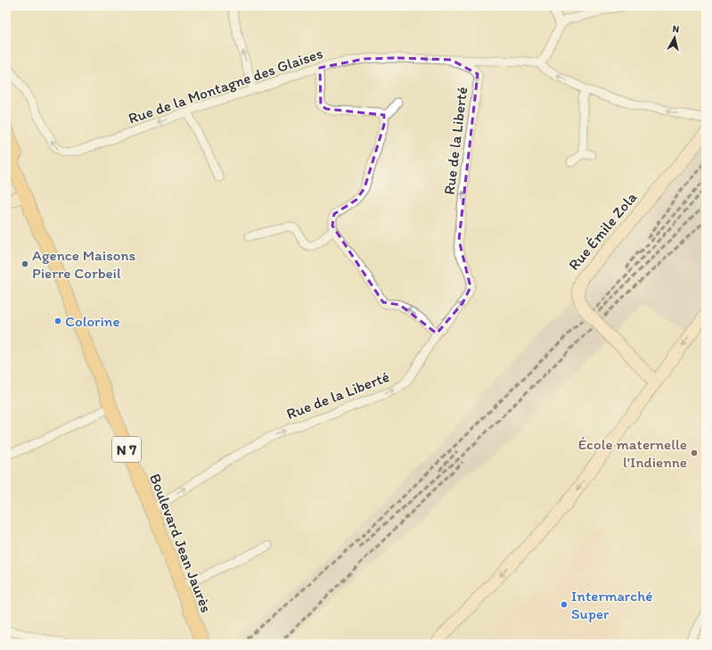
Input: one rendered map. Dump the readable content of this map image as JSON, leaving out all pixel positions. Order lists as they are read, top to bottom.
{
  "streets": {
    "main road": ["Rue Émile Zola", "N 7", "Boulevard Jean Jaurès"],
    "street": ["Rue de la Montagne des Glaises", "Rue de la Liberté"]
  },
  "crossings": [
    ["Rue de la Montagne des Glaises", "Rue de la Liberté"],
    ["Rue de la Liberté", "Boulevard Jean Jaurès"]
  ],
  "one_way": ["Rue de la Montagne des Glaises", "Rue de la Liberté"],
  "places": [
    "Agence Maisons Pierre Corbeil",
    "Colorine",
    "École maternelle l'Indienne",
    "Intermarché Super"
  ],
  "north": "top"
}
